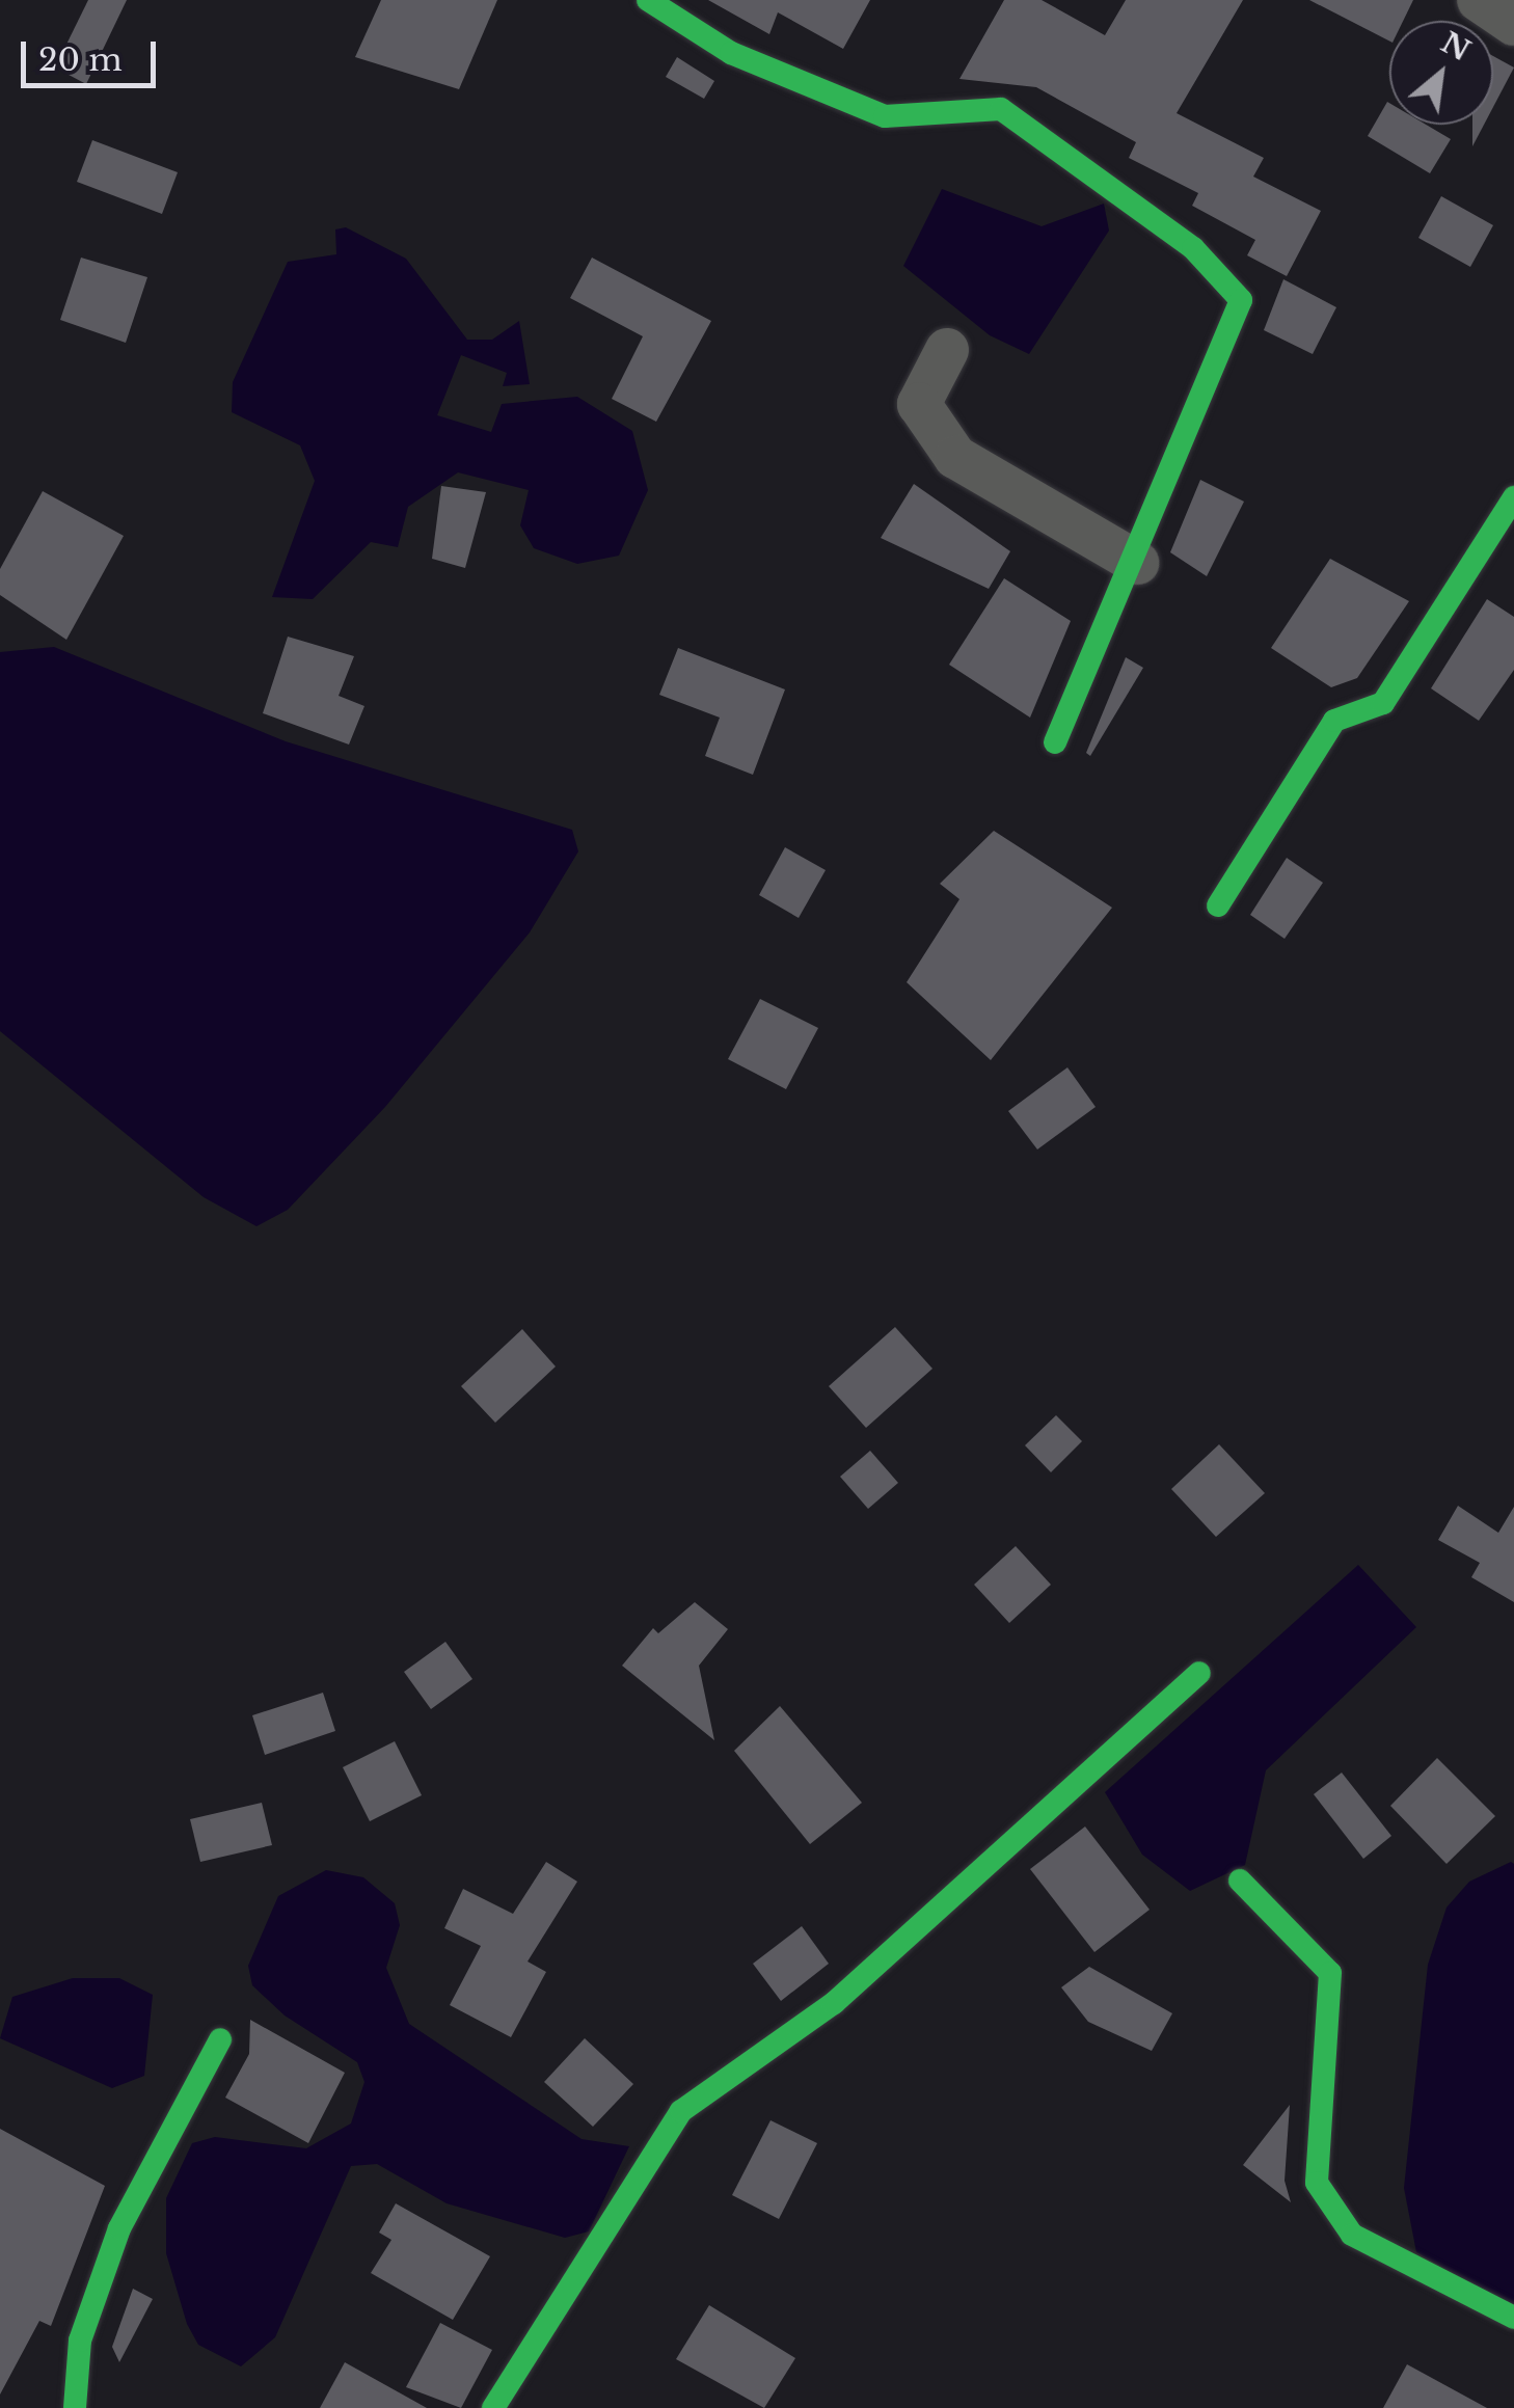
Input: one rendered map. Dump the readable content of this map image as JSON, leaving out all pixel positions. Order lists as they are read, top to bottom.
{
  "scale_bar": "20 m",
  "north": "top right"
}
